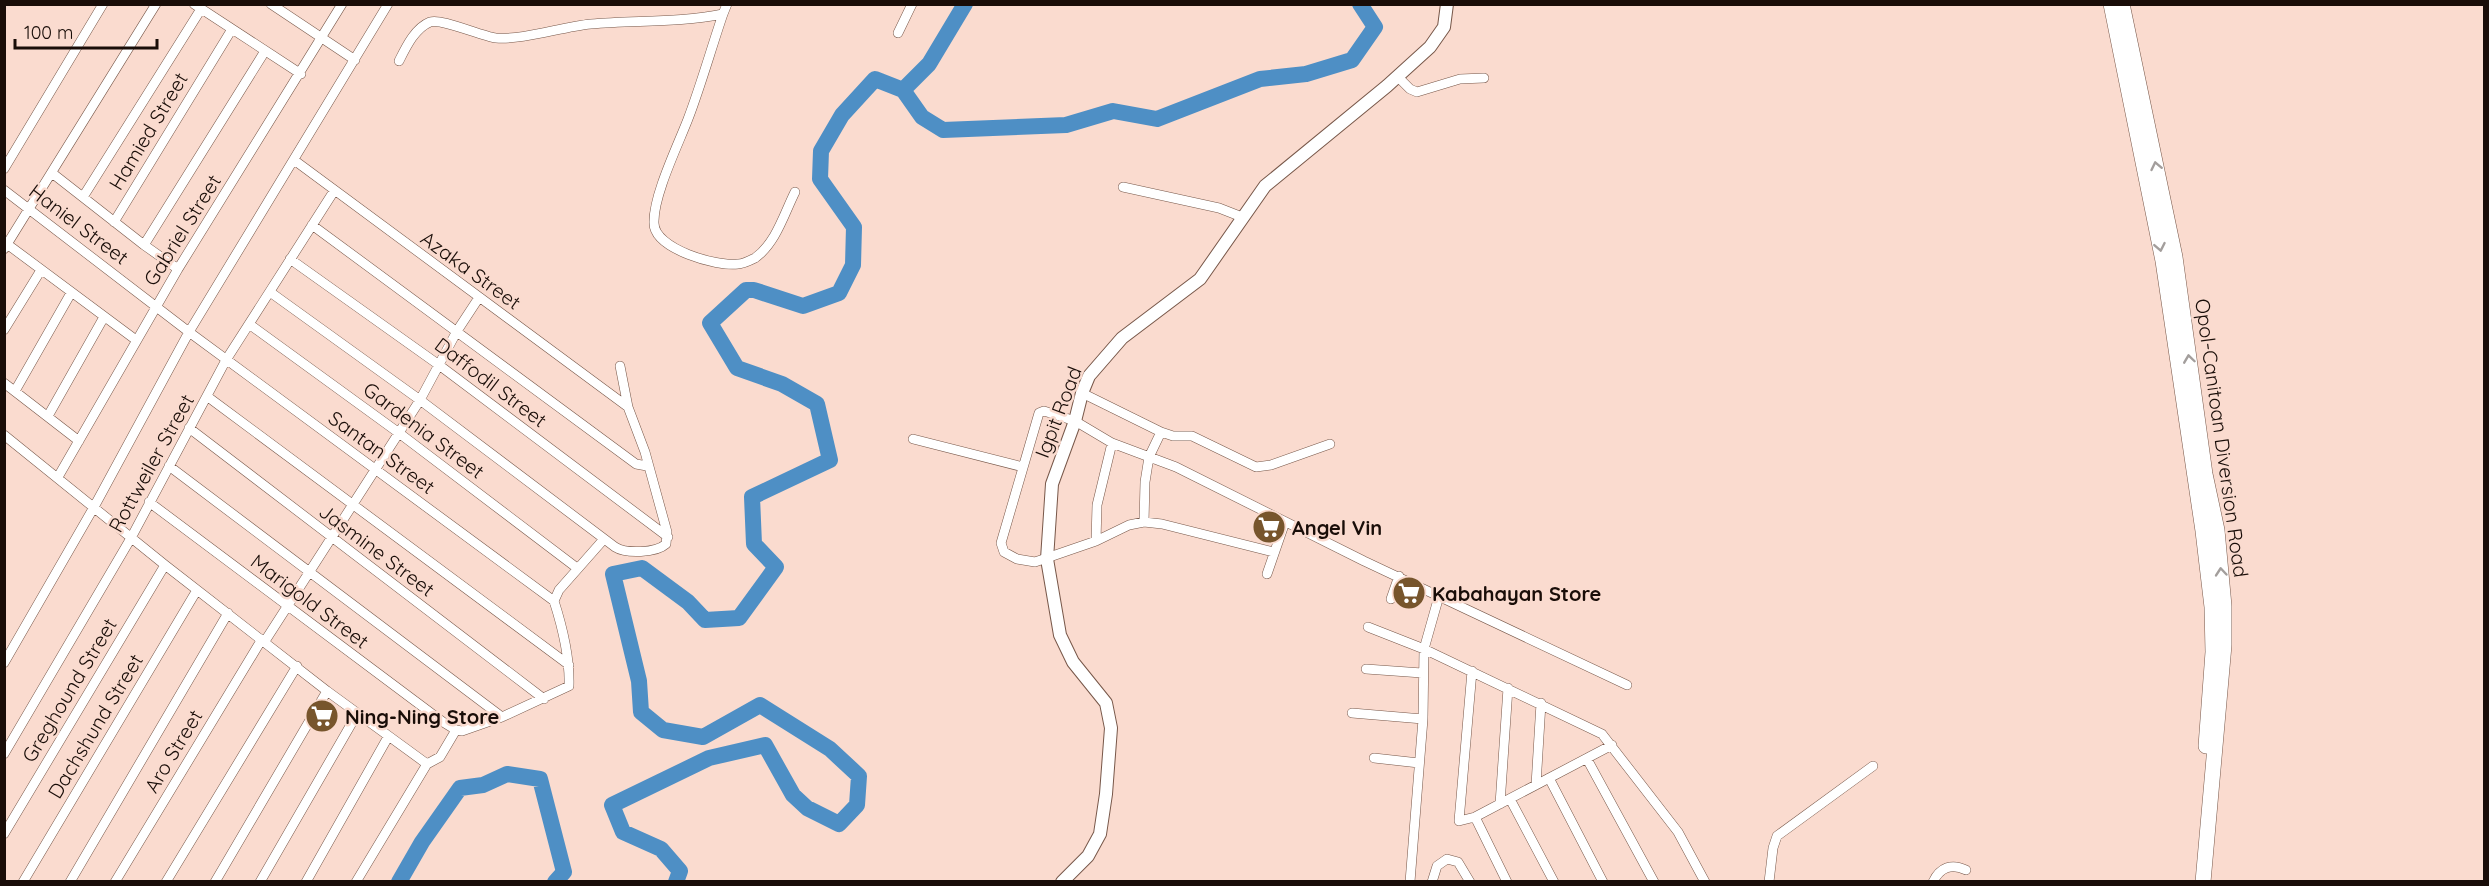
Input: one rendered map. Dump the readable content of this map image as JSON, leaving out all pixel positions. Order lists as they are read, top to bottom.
{
  "streets": {
    "main road": ["Opol-Canitoan Diversion Road"],
    "street": [
      "Hamied Street",
      "Haniel Street",
      "Gabriel Street",
      "Azaka Street",
      "Daffodil Street",
      "Igpit Road",
      "Gardenia Street",
      "Santan Street",
      "Rottweiler Street",
      "Jasmine Street",
      "Marigold Street",
      "Greghound Street",
      "Dachshund Street",
      "Aro Street"
    ]
  },
  "crossings": [
    ["Haniel Street", "Gabriel Street"],
    ["Haniel Street", "Santan Street"],
    ["Azaka Street", "Rottweiler Street"],
    ["Azaka Street", "Aro Street"],
    ["Daffodil Street", "Rottweiler Street"],
    ["Daffodil Street", "Aro Street"],
    ["Gardenia Street", "Rottweiler Street"],
    ["Gardenia Street", "Aro Street"],
    ["Santan Street", "Rottweiler Street"],
    ["Santan Street", "Aro Street"],
    ["Rottweiler Street", "Jasmine Street"],
    ["Rottweiler Street", "Marigold Street"],
    ["Jasmine Street", "Aro Street"],
    ["Marigold Street", "Aro Street"]
  ],
  "places": {
    "supermarket": ["Angel Vin", "Kabahayan Store", "Ning-Ning Store"]
  },
  "scale_bar": "100 m"
}
